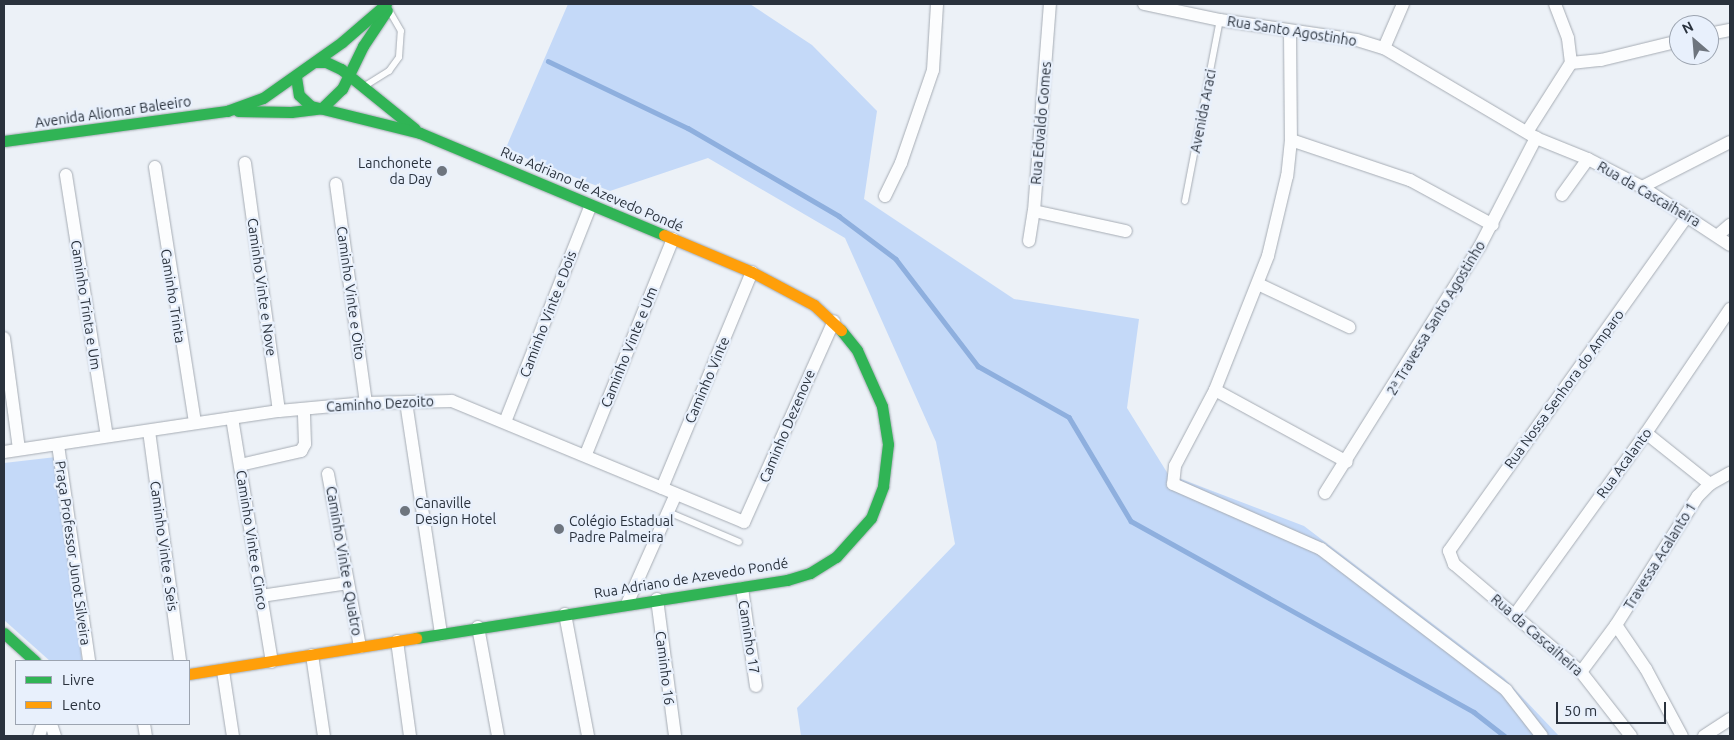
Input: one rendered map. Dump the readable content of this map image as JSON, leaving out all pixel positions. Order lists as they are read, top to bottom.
{
  "streets": {
    "street": [
      "Rua Santo Agostinho",
      "Avenida Aliomar Baleeiro",
      "Rua Edvaldo Gomes",
      "Rua Adriano de Azevedo Pondé",
      "Rua da Cascaiheira",
      "Caminho Vinte e Nove",
      "Caminho Vinte e Oito",
      "Caminho Trinta",
      "Caminho Trinta e Um",
      "Caminho Vinte e Dois",
      "2ª Travessa Santo Agostinho",
      "Caminho Vinte e Um",
      "Caminho Vinte",
      "Rua Nossa Senhora do Amparo",
      "Caminho Dezoito",
      "Caminho Dezenove",
      "Rua Acalanto",
      "Caminho Vinte e Cinco",
      "Caminho Vinte e Seis",
      "Praça Professor Junot Silveira",
      "Travessa Acalanto 1",
      "Caminho Vinte e Quatro",
      "Caminho 17",
      "Caminho 16"
    ],
    "lane": ["Avenida Araci"]
  },
  "crossings": [
    ["Rua Santo Agostinho", "Avenida Araci"],
    ["Rua Santo Agostinho", "Rua da Cascaiheira"],
    ["Rua Santo Agostinho", "2ª Travessa Santo Agostinho"],
    ["Avenida Aliomar Baleeiro", "Rua Adriano de Azevedo Pondé"],
    ["Rua Adriano de Azevedo Pondé", "Caminho Vinte e Dois"],
    ["Rua Adriano de Azevedo Pondé", "Caminho Vinte e Um"],
    ["Rua Adriano de Azevedo Pondé", "Caminho Vinte"],
    ["Rua Adriano de Azevedo Pondé", "Caminho Dezenove"],
    ["Rua Adriano de Azevedo Pondé", "Caminho Vinte e Cinco"],
    ["Rua Adriano de Azevedo Pondé", "Caminho Vinte e Quatro"],
    ["Rua Adriano de Azevedo Pondé", "Caminho 17"],
    ["Rua Adriano de Azevedo Pondé", "Caminho 16"],
    ["Rua da Cascaiheira", "2ª Travessa Santo Agostinho"],
    ["Rua da Cascaiheira", "Rua Nossa Senhora do Amparo"],
    ["Rua da Cascaiheira", "Rua Acalanto"],
    ["Rua da Cascaiheira", "Travessa Acalanto 1"],
    ["Caminho Vinte e Nove", "Caminho Dezoito"],
    ["Caminho Vinte e Oito", "Caminho Dezoito"],
    ["Caminho Trinta", "Caminho Dezoito"],
    ["Caminho Trinta e Um", "Caminho Dezoito"],
    ["Caminho Vinte e Dois", "Caminho Dezoito"],
    ["Caminho Vinte e Um", "Caminho Dezoito"],
    ["Caminho Vinte", "Caminho Dezoito"],
    ["Caminho Dezoito", "Caminho Dezenove"],
    ["Caminho Dezoito", "Caminho Vinte e Cinco"],
    ["Caminho Dezoito", "Caminho Vinte e Seis"],
    ["Caminho Dezoito", "Praça Professor Junot Silveira"]
  ],
  "places": ["Lanchonete da Day", "Canaville Design Hotel", "Colégio Estadual Padre Palmeira"],
  "legend": ["Livre", "Lento"],
  "scale_bar": "50 m",
  "north": "top left"
}
